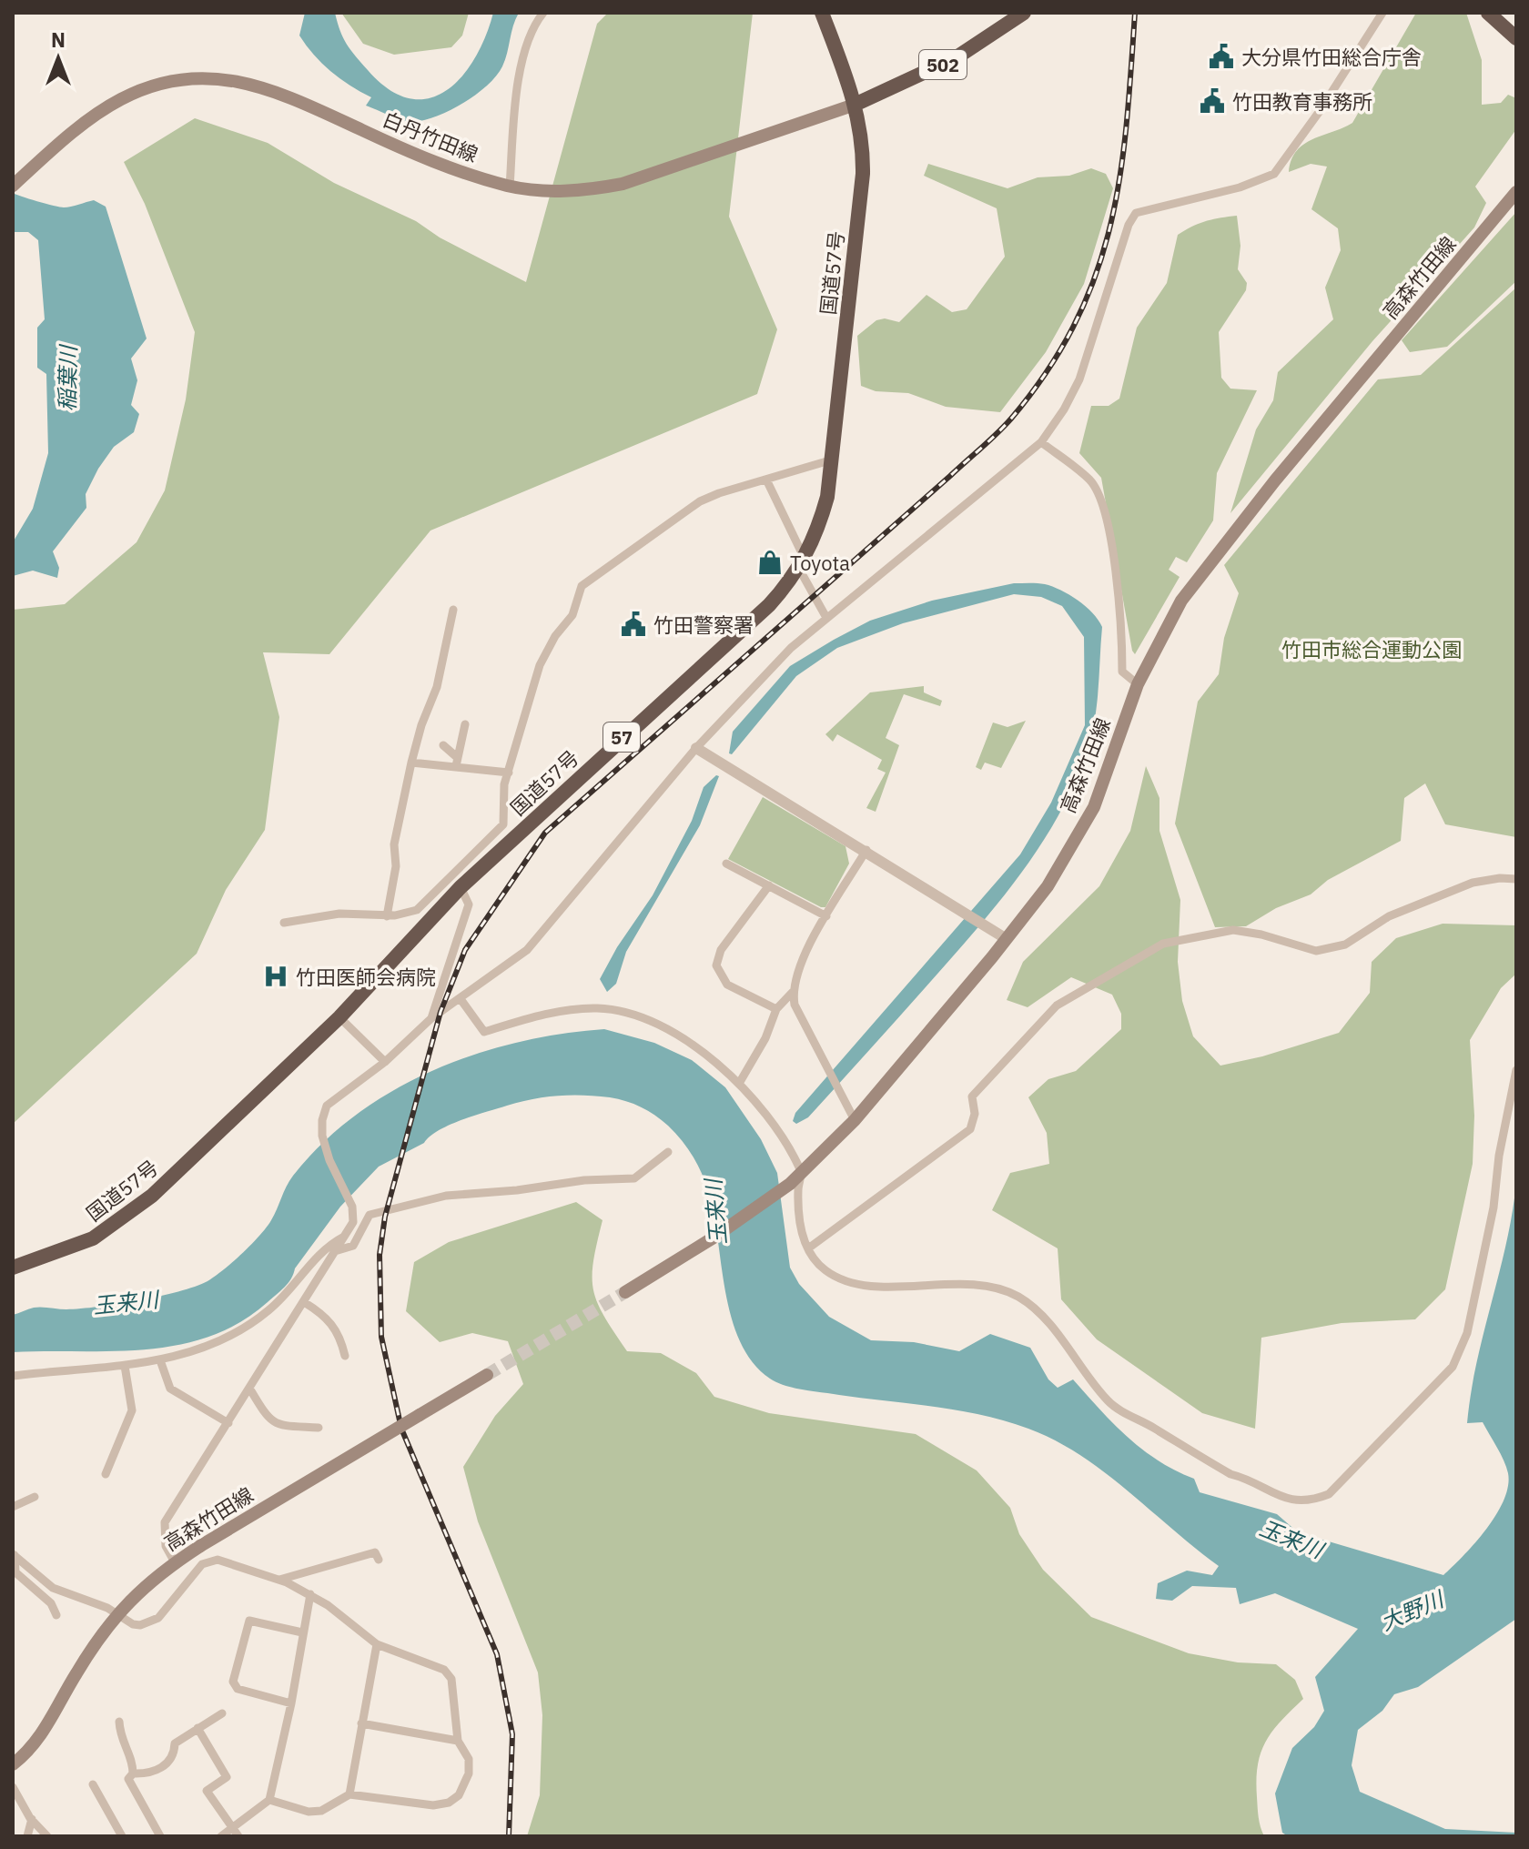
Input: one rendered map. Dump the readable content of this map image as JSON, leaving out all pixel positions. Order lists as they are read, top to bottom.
{
  "streets": {
    "highway": ["502", "国道57号", "57"],
    "main road": ["白丹竹田線", "高森竹田線"]
  },
  "crossings": [
    ["502", "白丹竹田線"],
    ["502", "国道57号"],
    ["白丹竹田線", "国道57号"]
  ],
  "water": ["稲葉川", "玉来川", "大野川"],
  "parks": ["竹田市総合運動公園"],
  "places": {
    "public building": ["大分県竹田総合庁舎", "竹田教育事務所", "竹田警察署"],
    "shop": ["Toyota"],
    "hospital": ["竹田医師会病院"]
  },
  "north": "top"
}
